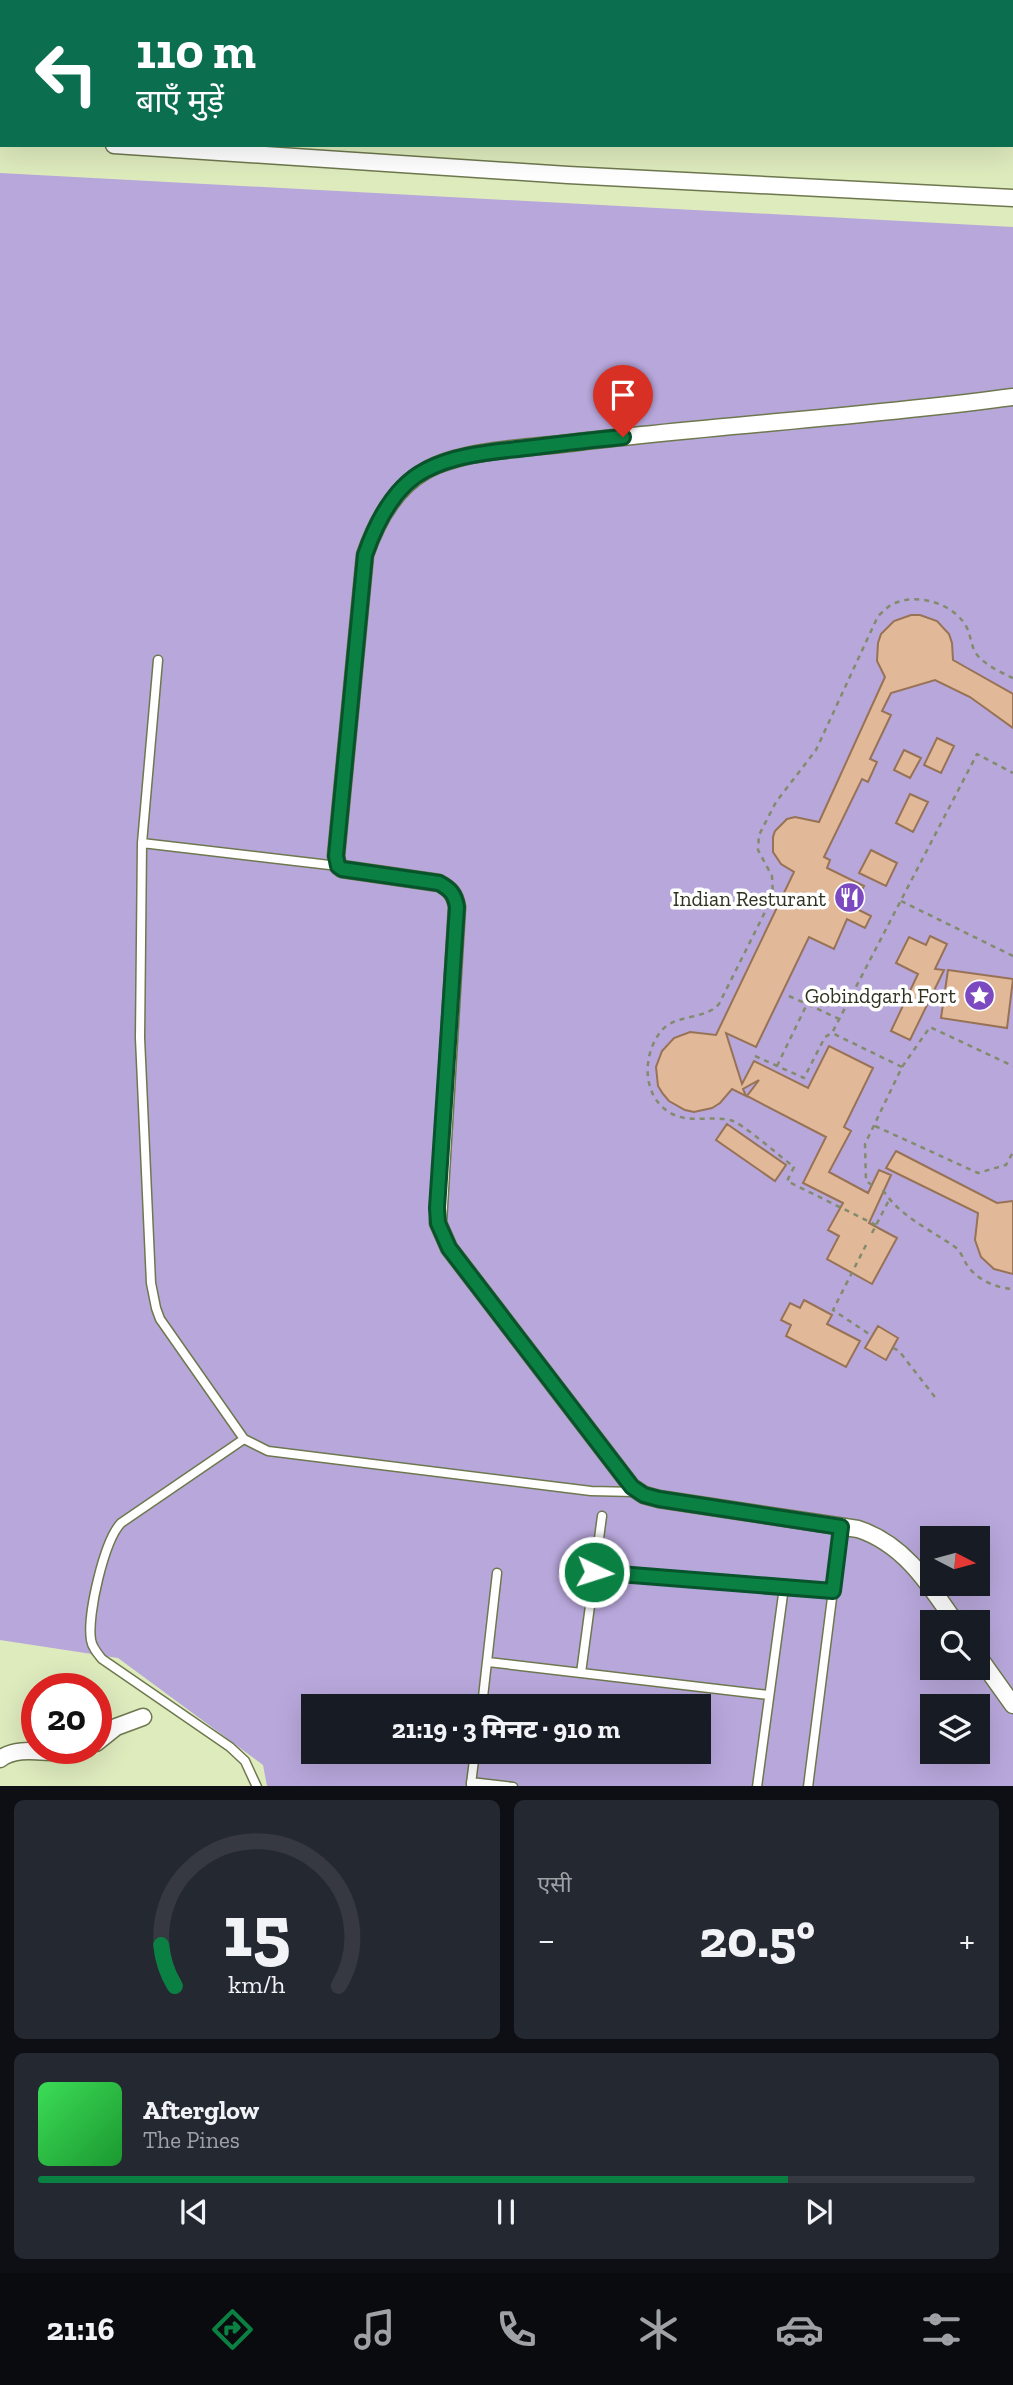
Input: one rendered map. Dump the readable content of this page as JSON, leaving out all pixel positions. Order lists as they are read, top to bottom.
{
  "places": {
    "restaurant": ["Indian Resturant"],
    "place": ["Gobindgarh Fort"]
  },
  "north": "right",
  "page": {
    "turn": ["110 m", "बाएँ मुड़ें"],
    "limit": "20",
    "trip": "21:19 · 3 मिनट · 910 m",
    "tile": "एसी",
    "heat": ["−", "20.5°", "+"],
    "song": ["Afterglow", "The Pines"],
    "tabs": "21:16",
    "gauge": ["15", "km/h"]
  }
}
